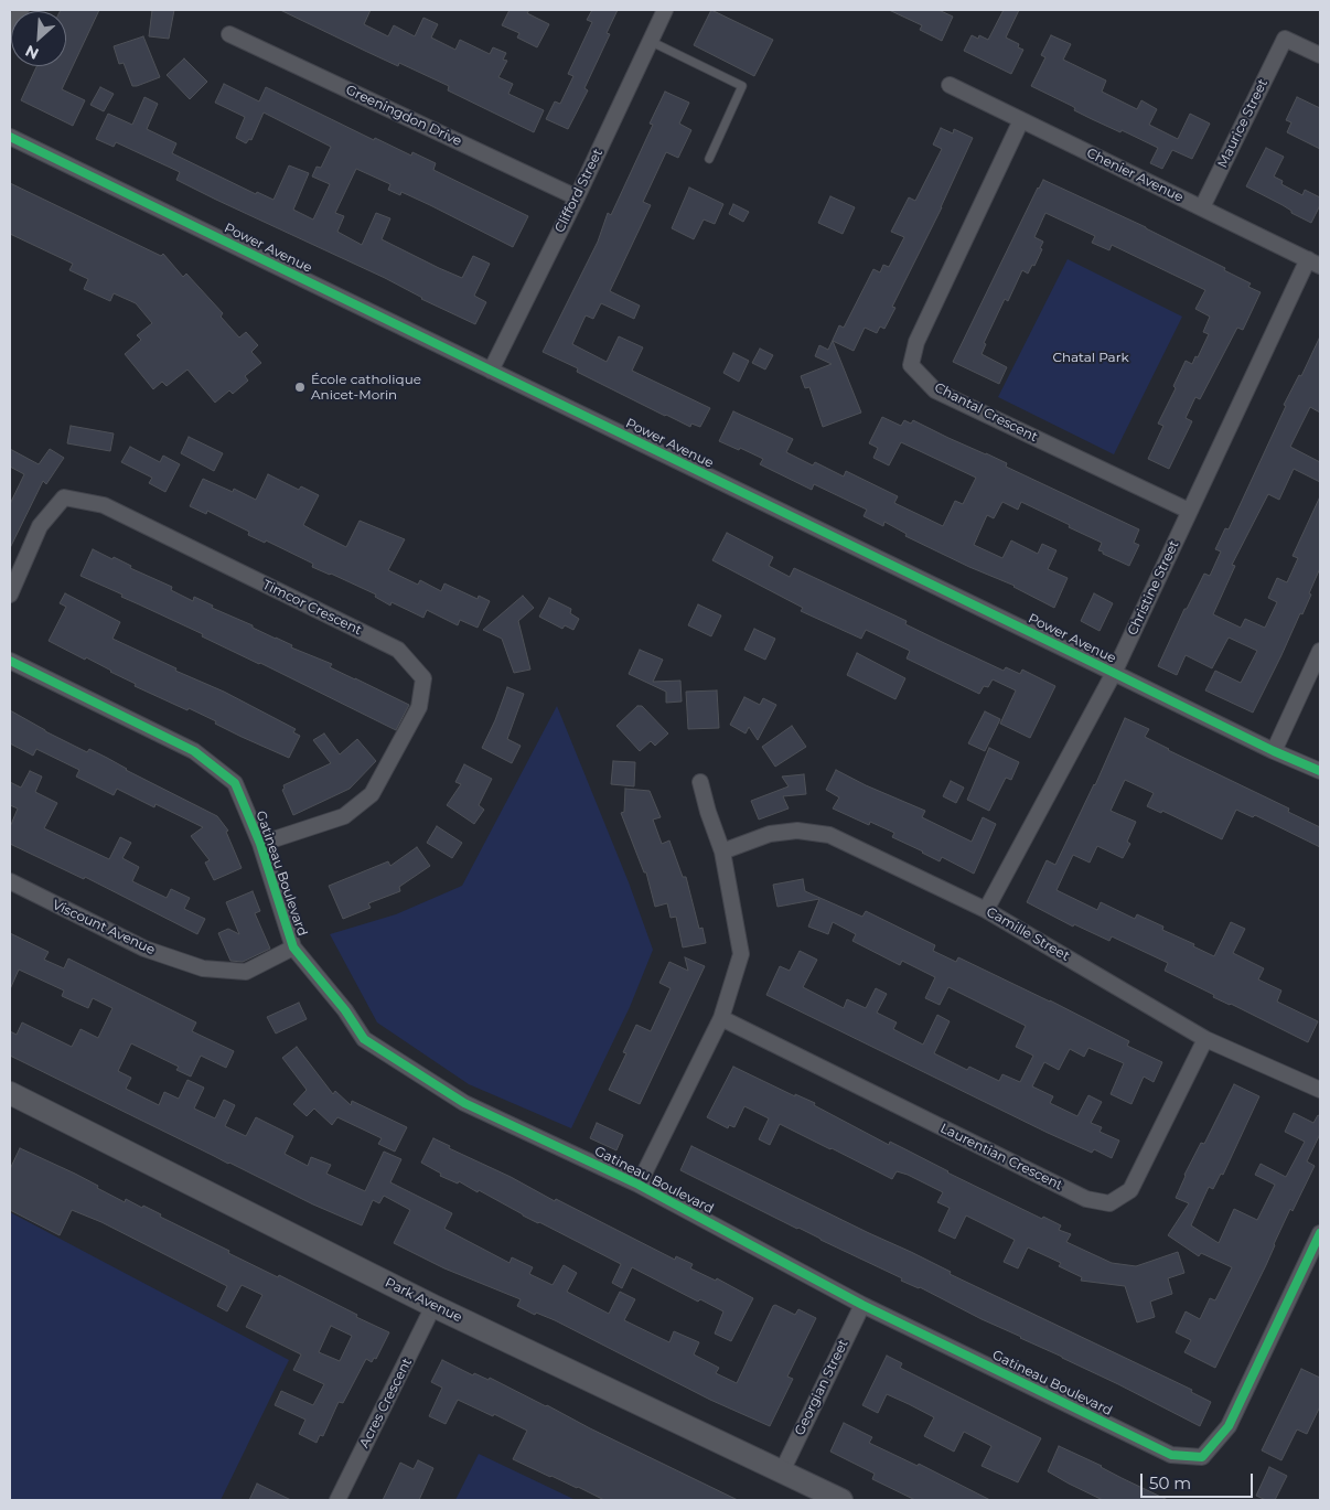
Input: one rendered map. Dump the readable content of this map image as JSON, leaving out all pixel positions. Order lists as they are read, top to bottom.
{
  "streets": {
    "street": [
      "Greeningdon Drive",
      "Maurice Street",
      "Chenier Avenue",
      "Clifford Street",
      "Power Avenue",
      "Chantal Crescent",
      "Christine Street",
      "Timcor Crescent",
      "Gatineau Boulevard",
      "Viscount Avenue",
      "Camille Street",
      "Laurentian Crescent",
      "Park Avenue",
      "Georgian Street",
      "Acres Crescent"
    ]
  },
  "crossings": [
    ["Greeningdon Drive", "Clifford Street"],
    ["Maurice Street", "Chenier Avenue"],
    ["Chenier Avenue", "Chantal Crescent"],
    ["Chenier Avenue", "Christine Street"],
    ["Clifford Street", "Power Avenue"],
    ["Power Avenue", "Christine Street"],
    ["Chantal Crescent", "Christine Street"],
    ["Christine Street", "Camille Street"],
    ["Timcor Crescent", "Gatineau Boulevard"],
    ["Gatineau Boulevard", "Viscount Avenue"],
    ["Gatineau Boulevard", "Georgian Street"],
    ["Camille Street", "Laurentian Crescent"],
    ["Park Avenue", "Georgian Street"],
    ["Park Avenue", "Acres Crescent"]
  ],
  "parks": ["Chatal Park"],
  "places": ["École catholique Anicet-Morin"],
  "scale_bar": "50 m",
  "north": "bottom left"
}
